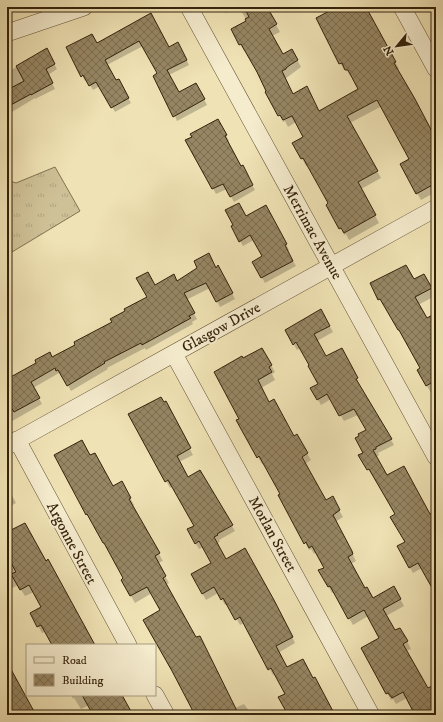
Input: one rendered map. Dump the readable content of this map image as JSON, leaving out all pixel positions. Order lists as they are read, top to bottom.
{
  "streets": {
    "street": [
      "Merrimac Avenue",
      "Glasgow Drive",
      "Morlan Street",
      "Argonne Street"
    ]
  },
  "crossings": [
    ["Merrimac Avenue", "Glasgow Drive"],
    ["Glasgow Drive", "Morlan Street"],
    ["Glasgow Drive", "Argonne Street"]
  ],
  "legend": ["Road", "Building"],
  "north": "bottom left"
}
